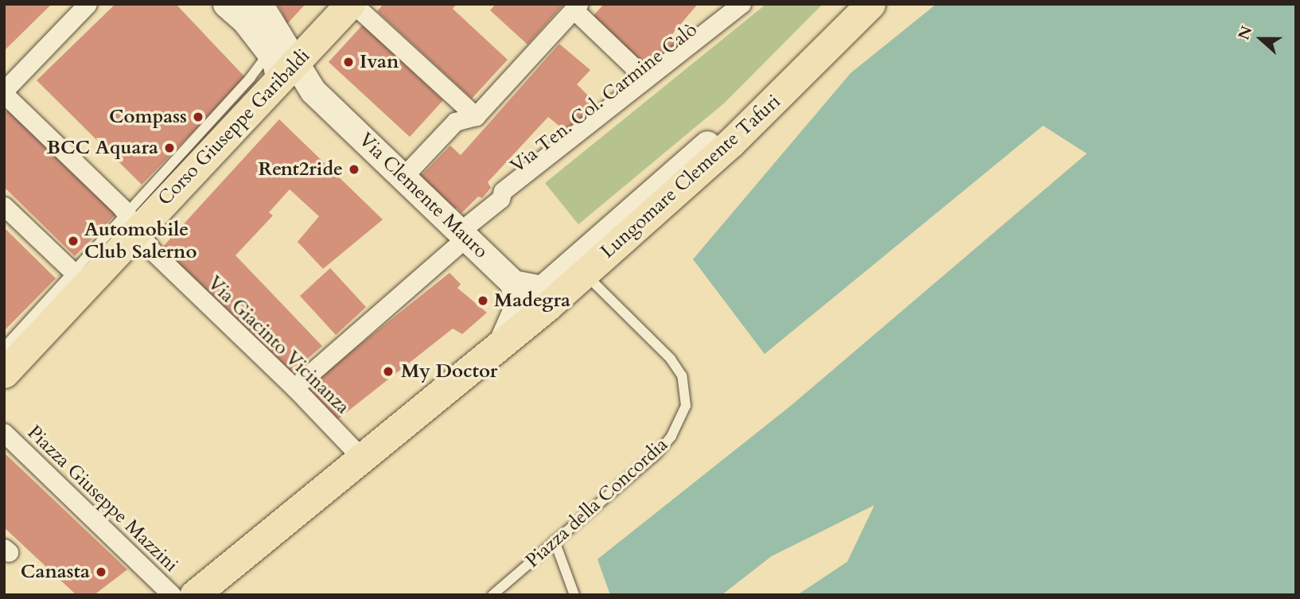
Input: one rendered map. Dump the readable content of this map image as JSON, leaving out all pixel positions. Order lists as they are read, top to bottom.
{
  "streets": {
    "main road": ["Corso Giuseppe Garibaldi", "Lungomare Clemente Tafuri", "Via Clemente Mauro"],
    "street": ["Via Ten. Col. Carmine Calò", "Via Giacinto Vicinanza", "Piazza Giuseppe Mazzini"],
    "lane": ["Piazza della Concordia"]
  },
  "crossings": [
    ["Via Ten. Col. Carmine Calò", "Via Clemente Mauro"],
    ["Via Ten. Col. Carmine Calò", "Via Giacinto Vicinanza"],
    ["Corso Giuseppe Garibaldi", "Via Clemente Mauro"],
    ["Corso Giuseppe Garibaldi", "Via Giacinto Vicinanza"],
    ["Lungomare Clemente Tafuri", "Via Clemente Mauro"],
    ["Lungomare Clemente Tafuri", "Piazza della Concordia"]
  ],
  "places": [
    "Ivan",
    "Compass",
    "BCC Aquara",
    "Rent2ride",
    "Automobile Club Salerno",
    "Madegra",
    "My Doctor",
    "Canasta"
  ],
  "north": "left"
}
